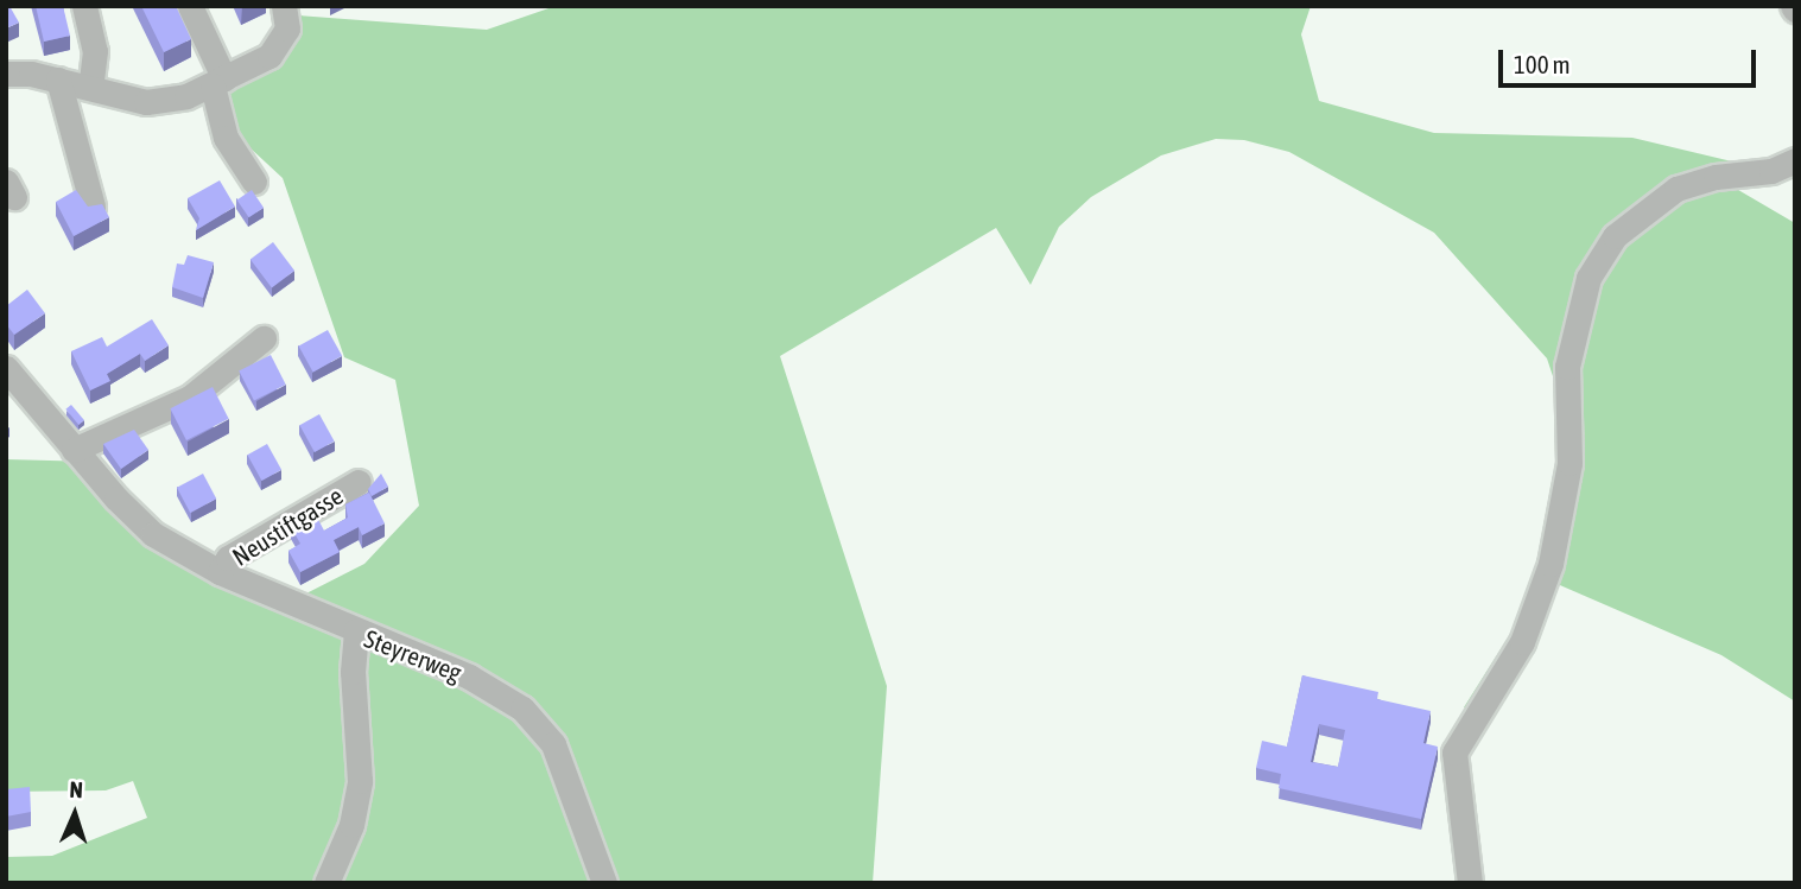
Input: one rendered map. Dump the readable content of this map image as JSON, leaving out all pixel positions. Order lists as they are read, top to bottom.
{
  "streets": {
    "street": ["Neustiftgasse", "Steyrerweg"]
  },
  "crossings": [
    ["Neustiftgasse", "Steyrerweg"]
  ],
  "scale_bar": "100 m",
  "north": "top"
}
